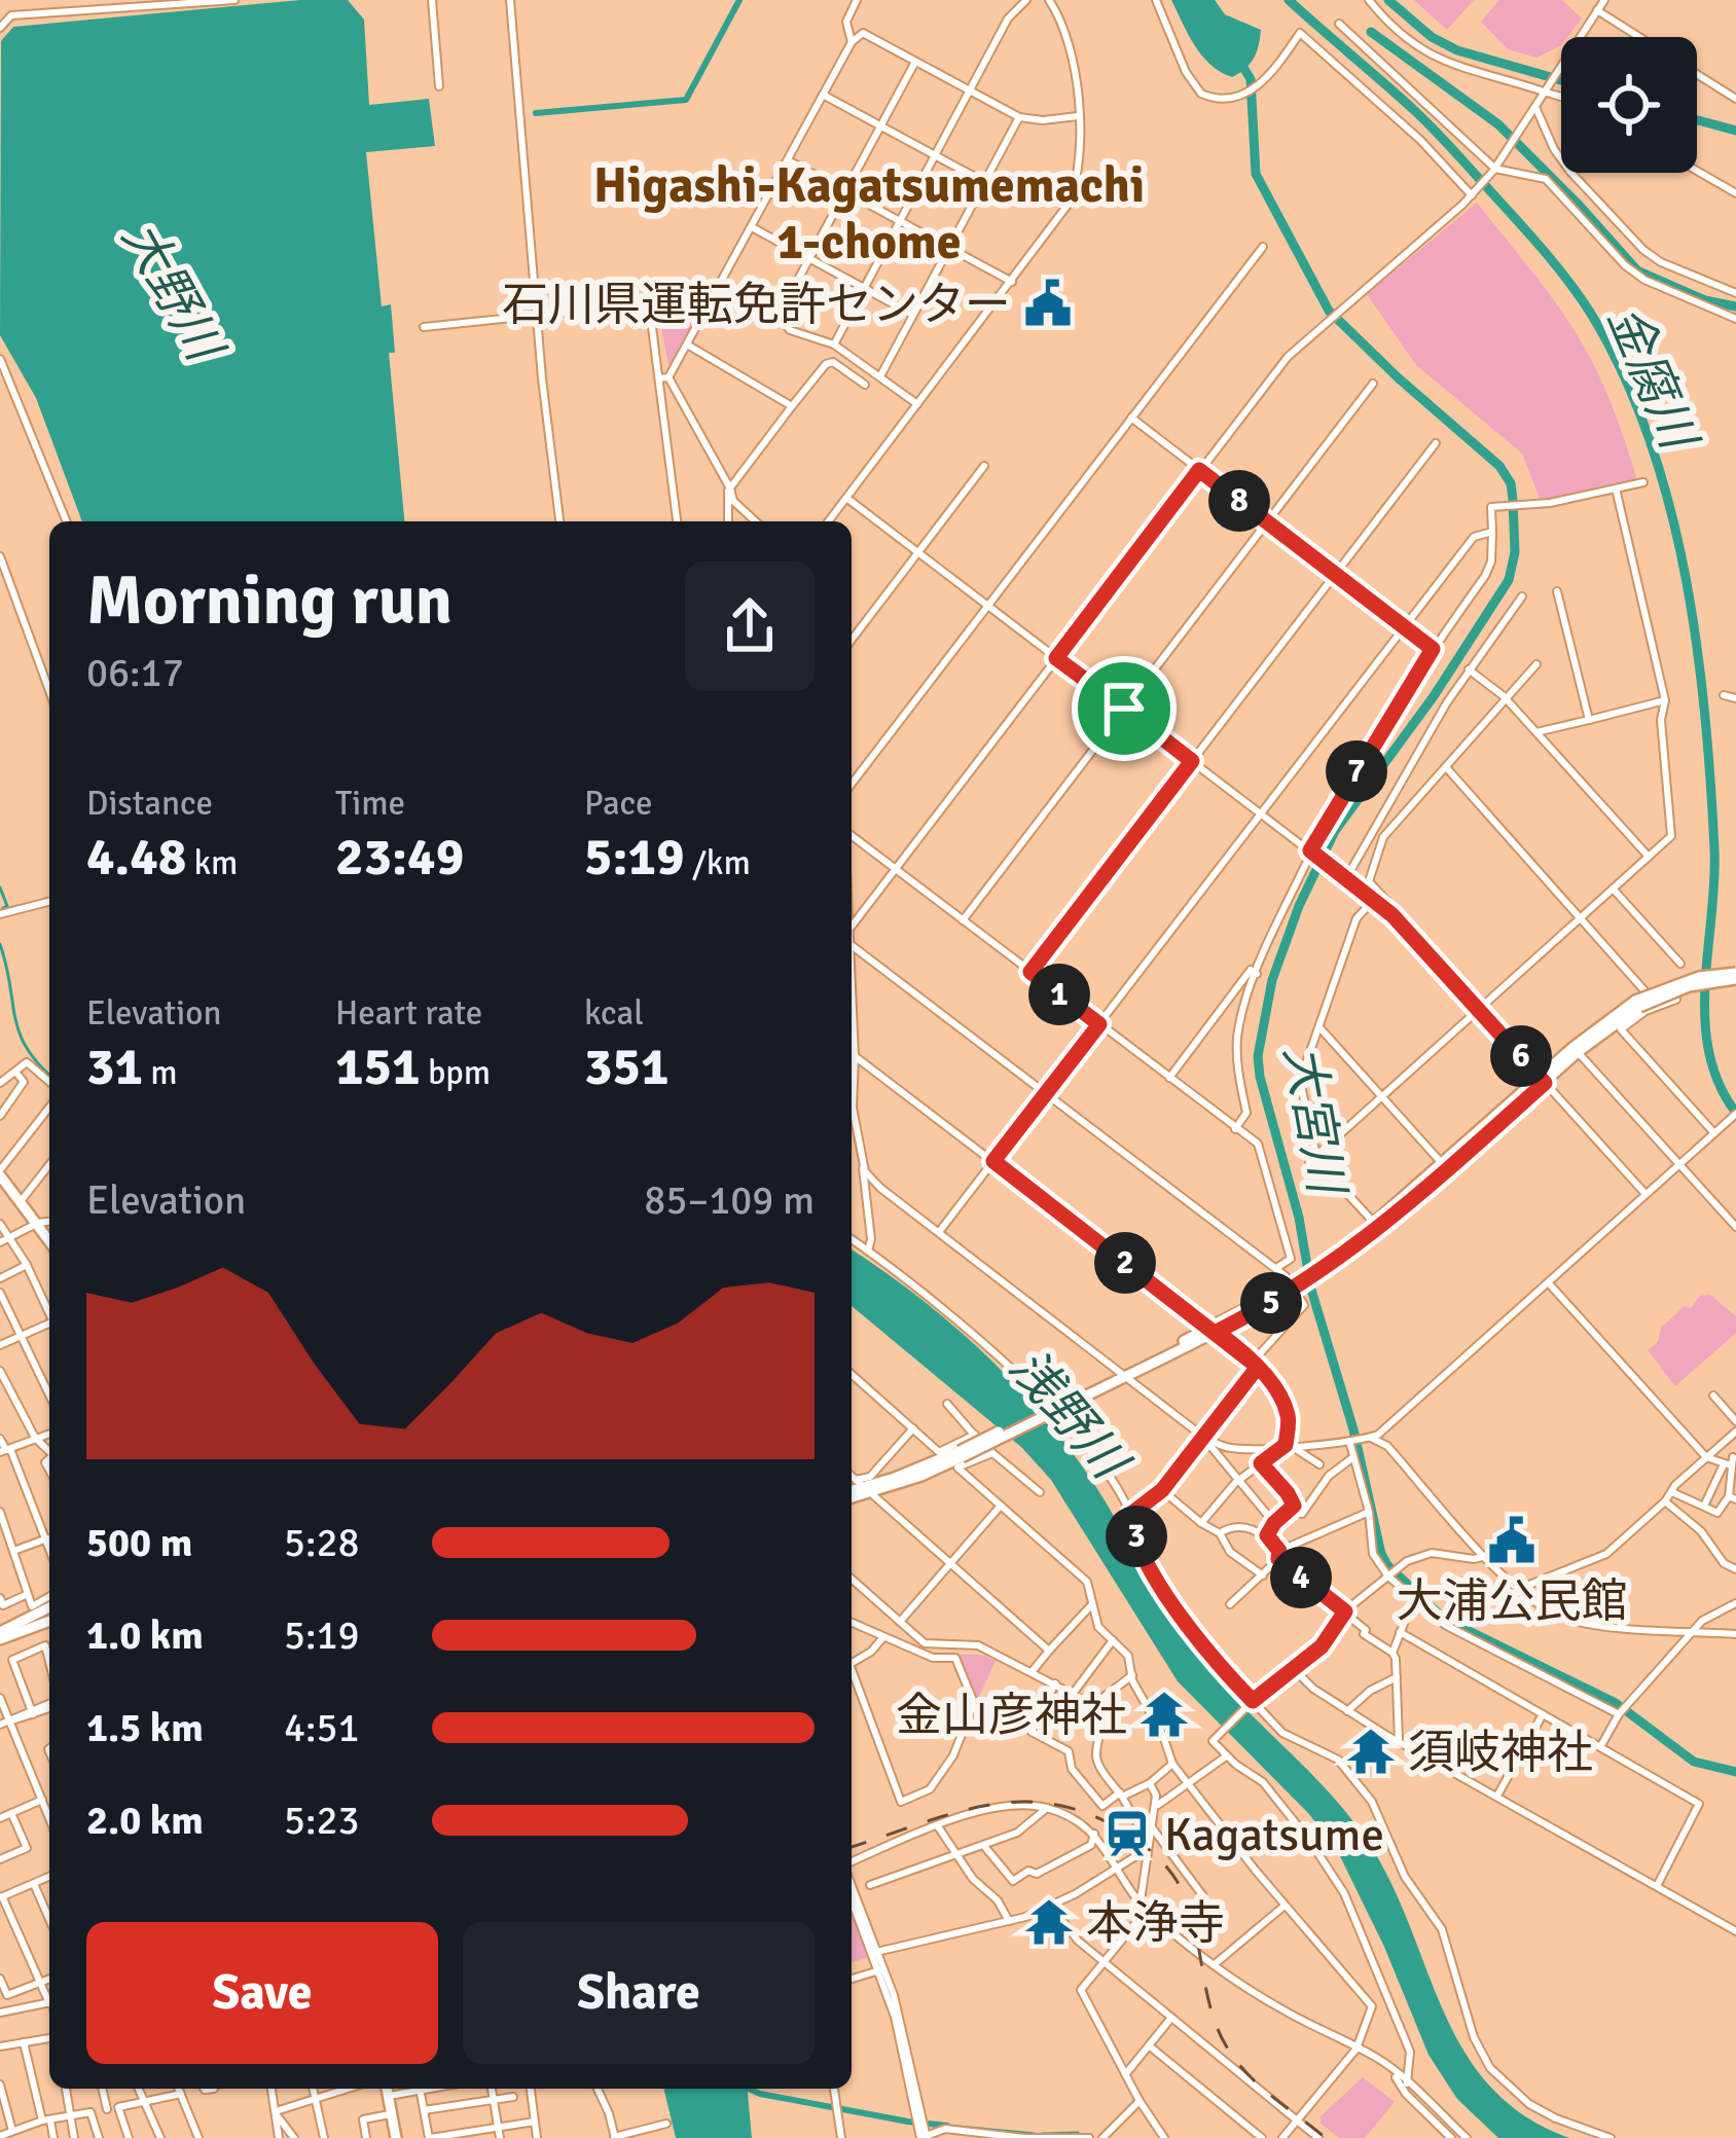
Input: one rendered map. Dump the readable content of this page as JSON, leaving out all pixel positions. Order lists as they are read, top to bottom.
{
  "districts": ["Higashi-Kagatsumemachi 1-chome"],
  "water": [
    "大野川",
    "金腐川",
    "大宮川",
    "浅野川"
  ],
  "places": {
    "public building": ["石川県運転免許センター", "大浦公民館"],
    "temple": ["金山彦神社", "須岐神社", "本浄寺"],
    "station": ["Kagatsume"]
  },
  "page": {
    "pins": [
      "8",
      "7",
      "1",
      "6",
      "2",
      "5",
      "3",
      "4"
    ],
    "heading": ["Morning run", "06:17"],
    "stats": [
      ["Distance", "4.48 km"],
      ["Time", "23:49"],
      ["Pace", "5:19 /km"],
      ["Elevation", "31 m"],
      ["Heart rate", "151 bpm"],
      ["kcal", "351"]
    ],
    "chart": ["Elevation", "85–109 m"],
    "list": [
      {
        "name": "500 m",
        "note": "5:28"
      },
      {
        "name": "1.0 km",
        "note": "5:19"
      },
      {
        "name": "1.5 km",
        "note": "4:51"
      },
      {
        "name": "2.0 km",
        "note": "5:23"
      }
    ],
    "buttons": ["Save", "Share"]
  }
}
